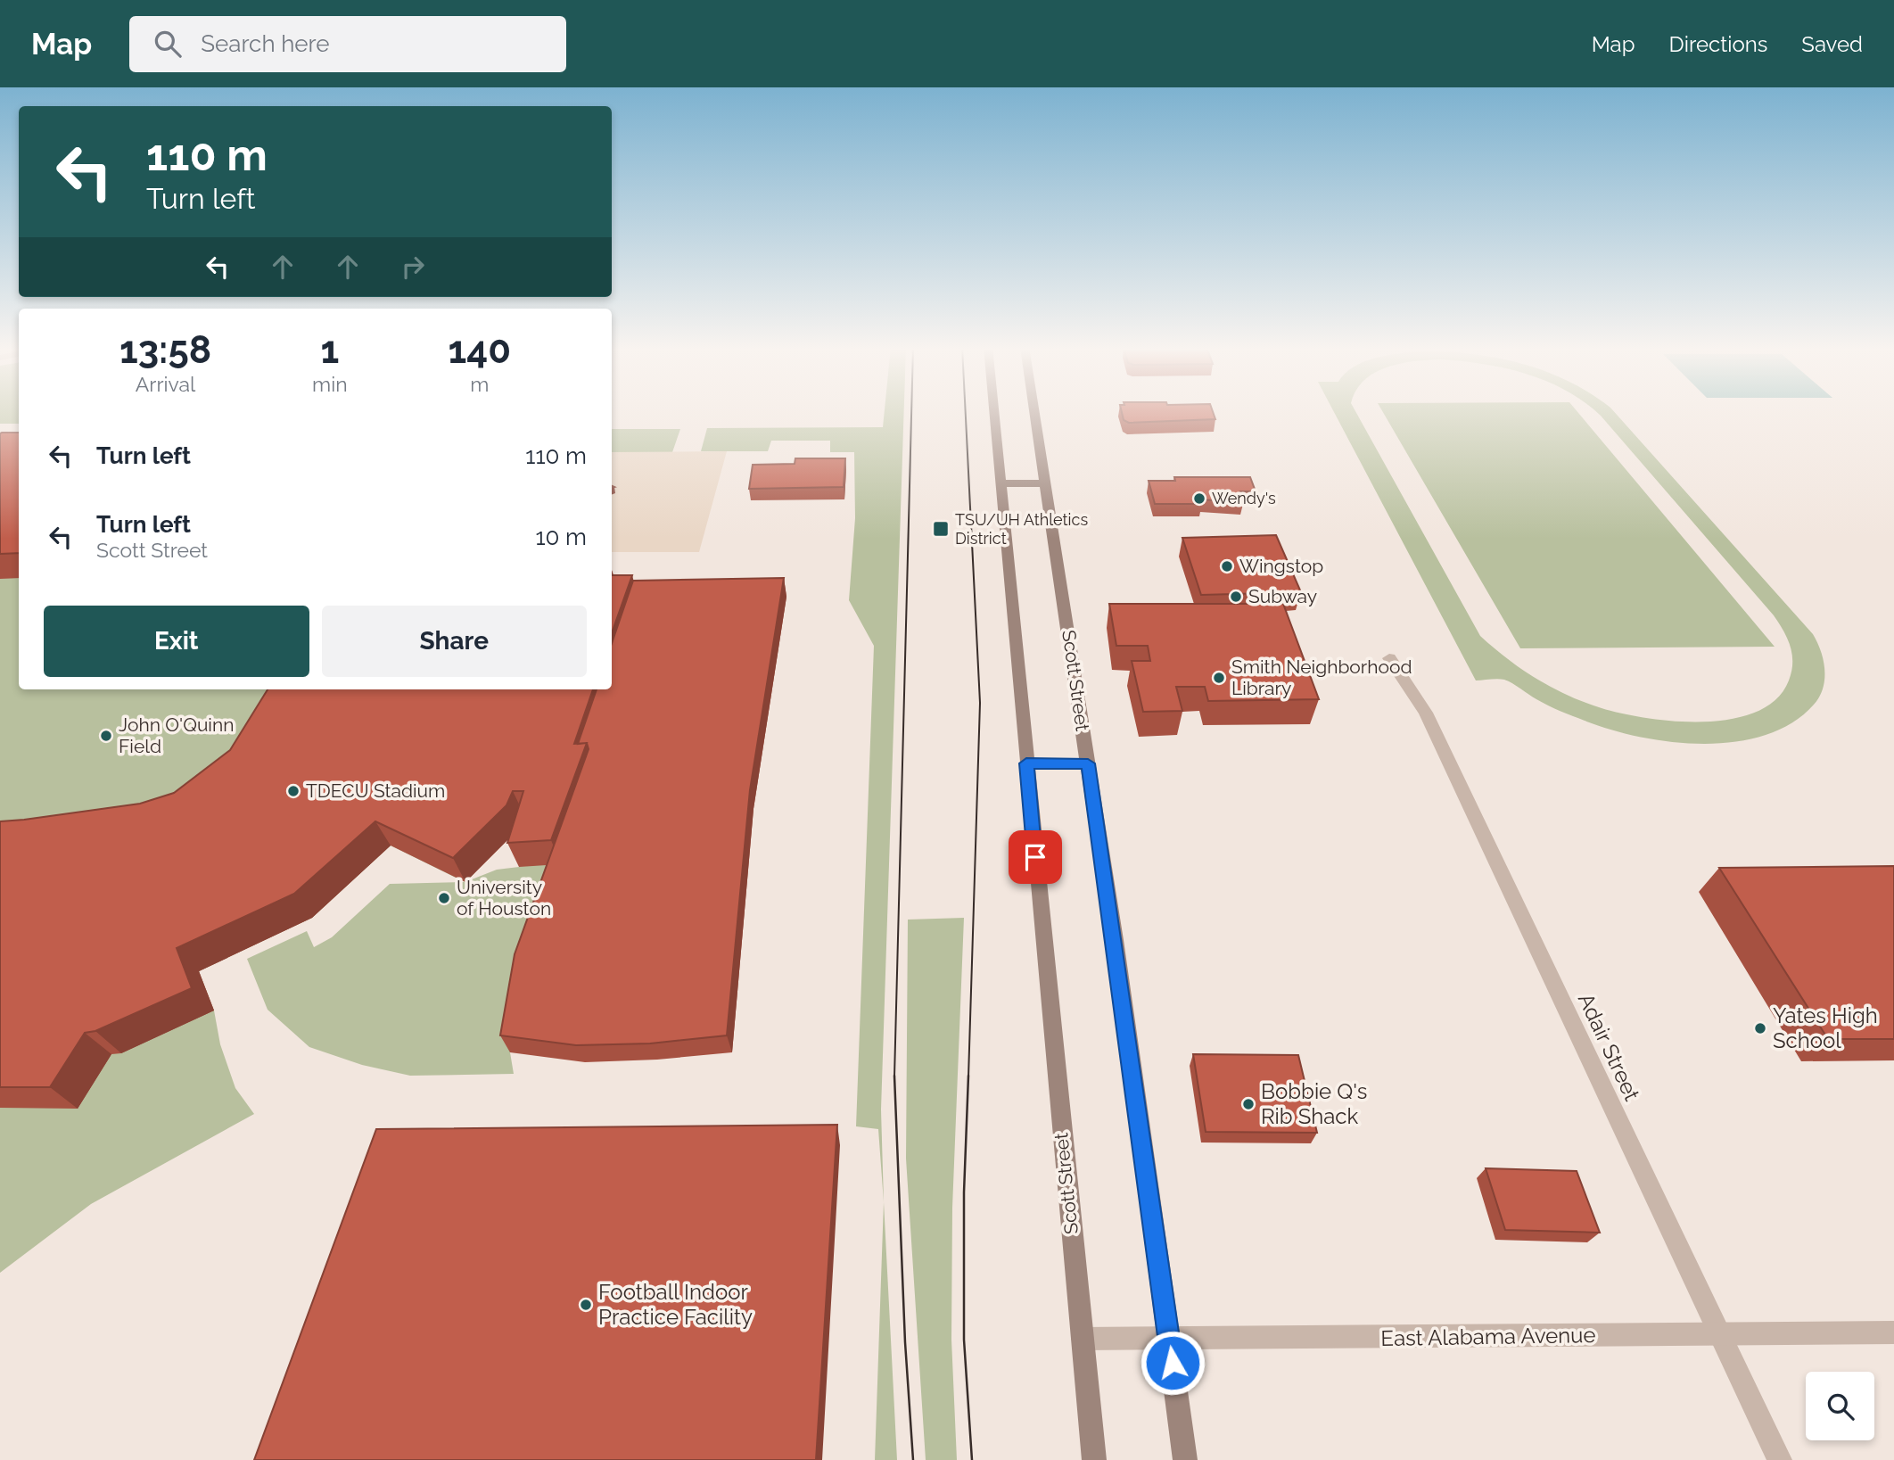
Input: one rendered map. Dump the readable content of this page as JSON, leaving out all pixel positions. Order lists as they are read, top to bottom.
{
  "streets": {
    "main road": ["Scott Street"],
    "street": ["Adair Street", "East Alabama Avenue"]
  },
  "crossings": [
    ["Scott Street", "East Alabama Avenue"],
    ["Adair Street", "East Alabama Avenue"]
  ],
  "places": {
    "other": [
      "Wendy's",
      "Wingstop",
      "Subway",
      "Smith Neighborhood Library",
      "John O'Quinn Field",
      "TDECU Stadium",
      "University of Houston",
      "Yates High School",
      "Bobbie Q's Rib Shack",
      "Football Indoor Practice Facility"
    ],
    "transit": ["TSU/UH Athletics District"]
  },
  "page": {
    "header": "Map",
    "search": "Search here",
    "nav": ["Map", "Directions", "Saved"],
    "turn": ["110 m", "Turn left"],
    "eta": [
      "13:58",
      "Arrival",
      "1",
      "min",
      "140",
      "m"
    ],
    "list": [
      {
        "name": "Turn left",
        "value": "110 m"
      },
      {
        "name": "Turn left",
        "note": "Scott Street",
        "value": "10 m"
      }
    ],
    "buttons": ["Exit", "Share"]
  }
}
